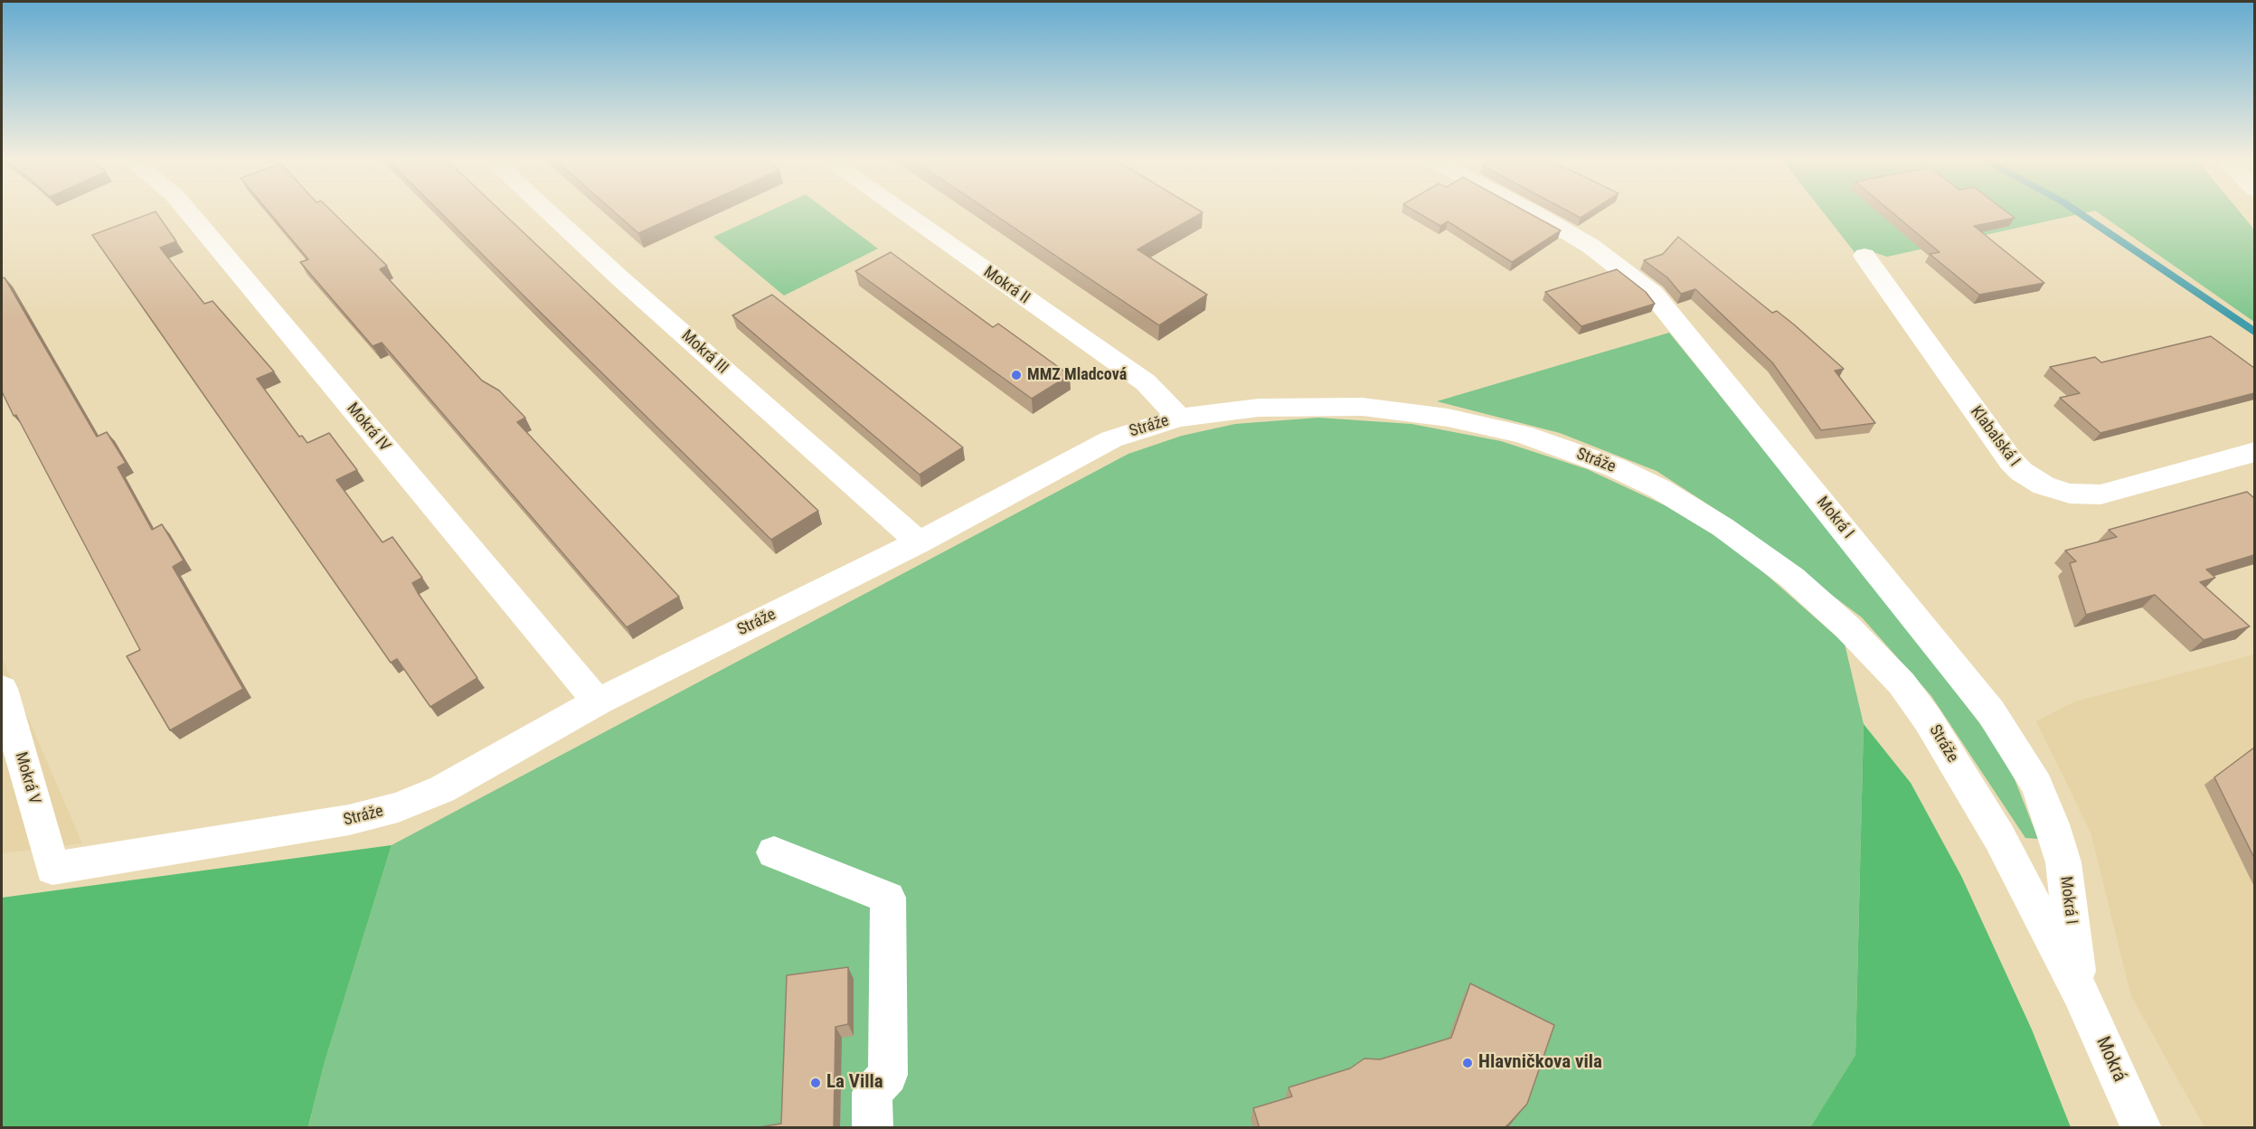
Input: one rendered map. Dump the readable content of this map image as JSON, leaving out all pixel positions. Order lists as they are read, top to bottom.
{
  "streets": {
    "street": [
      "Mokrá II",
      "Mokrá III",
      "Stráže",
      "Mokrá IV",
      "Klabalská I",
      "Mokrá I",
      "Mokrá V",
      "Mokrá"
    ]
  },
  "crossings": [
    ["Mokrá II", "Stráže"],
    ["Mokrá III", "Stráže"],
    ["Stráže", "Mokrá IV"],
    ["Stráže", "Mokrá I"],
    ["Stráže", "Mokrá V"],
    ["Stráže", "Mokrá"],
    ["Mokrá I", "Mokrá"]
  ],
  "places": ["MMZ Mladcová", "Hlavničkova vila", "La Villa"]
}
